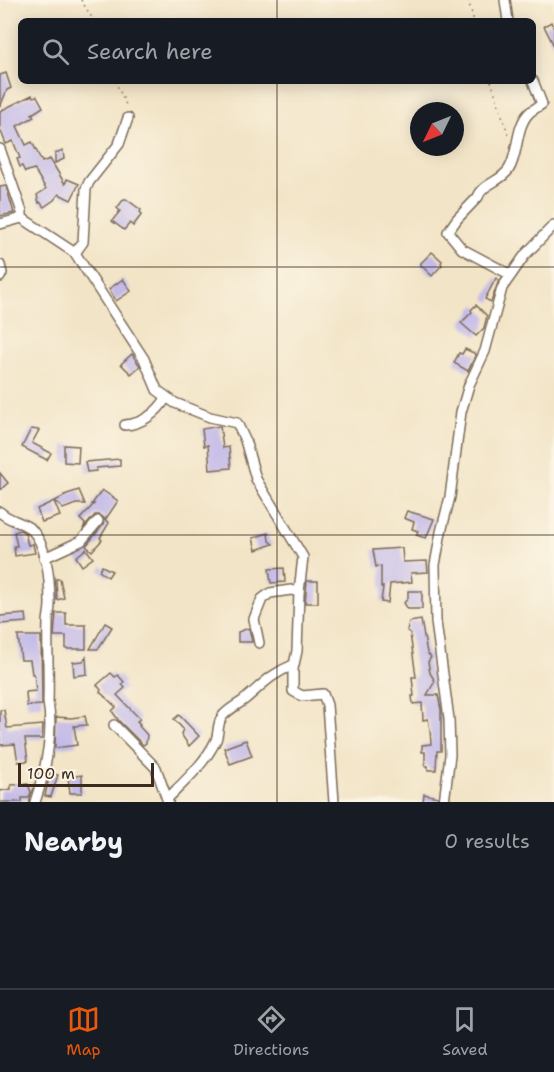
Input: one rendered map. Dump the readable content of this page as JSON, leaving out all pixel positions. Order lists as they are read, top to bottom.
{
  "scale_bar": "100 m",
  "north": "bottom left",
  "page": {
    "search": "Search here",
    "scale": "100 m",
    "heading": ["Nearby", "0 results"],
    "nav": ["Map", "Directions", "Saved"]
  }
}
